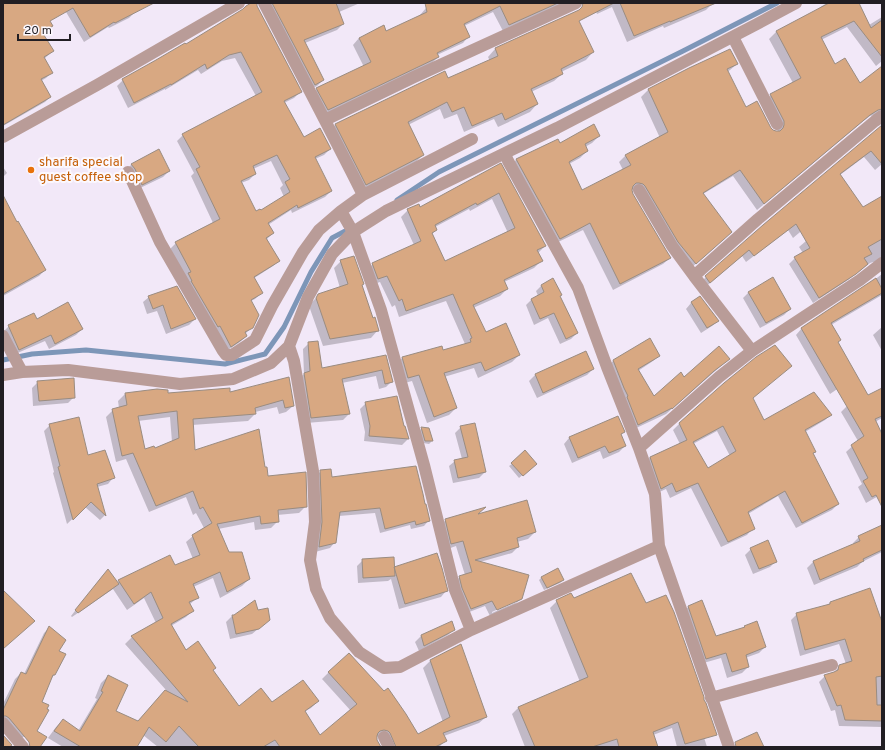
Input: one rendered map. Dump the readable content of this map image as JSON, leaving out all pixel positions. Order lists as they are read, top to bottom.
{
  "places": ["sharifa special guest coffee shop"],
  "scale_bar": "20 m"
}
